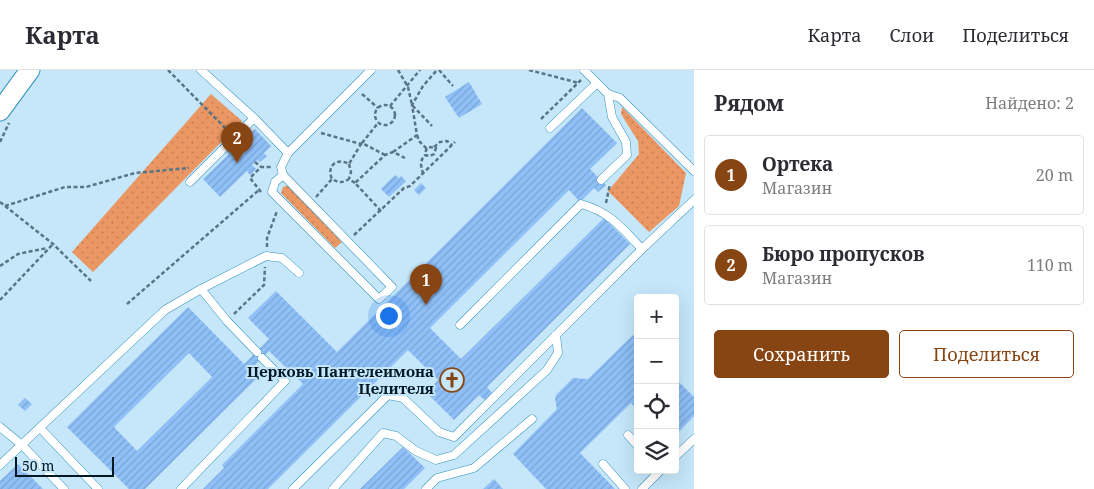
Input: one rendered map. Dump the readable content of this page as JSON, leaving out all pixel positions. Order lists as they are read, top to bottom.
{
  "places": {
    "church": ["Церковь Пантелеимона Целителя"]
  },
  "scale_bar": "50 m",
  "page": {
    "header": "Карта",
    "nav": ["Карта", "Слои", "Поделиться"],
    "heading": ["Рядом", "Найдено: 2"],
    "pins": ["2", "1"],
    "list": [
      {
        "mark": "1",
        "name": "Ортека",
        "note": "Магазин",
        "value": "20 m"
      },
      {
        "mark": "2",
        "name": "Бюро пропусков",
        "note": "Магазин",
        "value": "110 m"
      }
    ],
    "map_buttons": ["+", "−"],
    "buttons": ["Сохранить", "Поделиться"],
    "scale": "50 m"
  }
}
